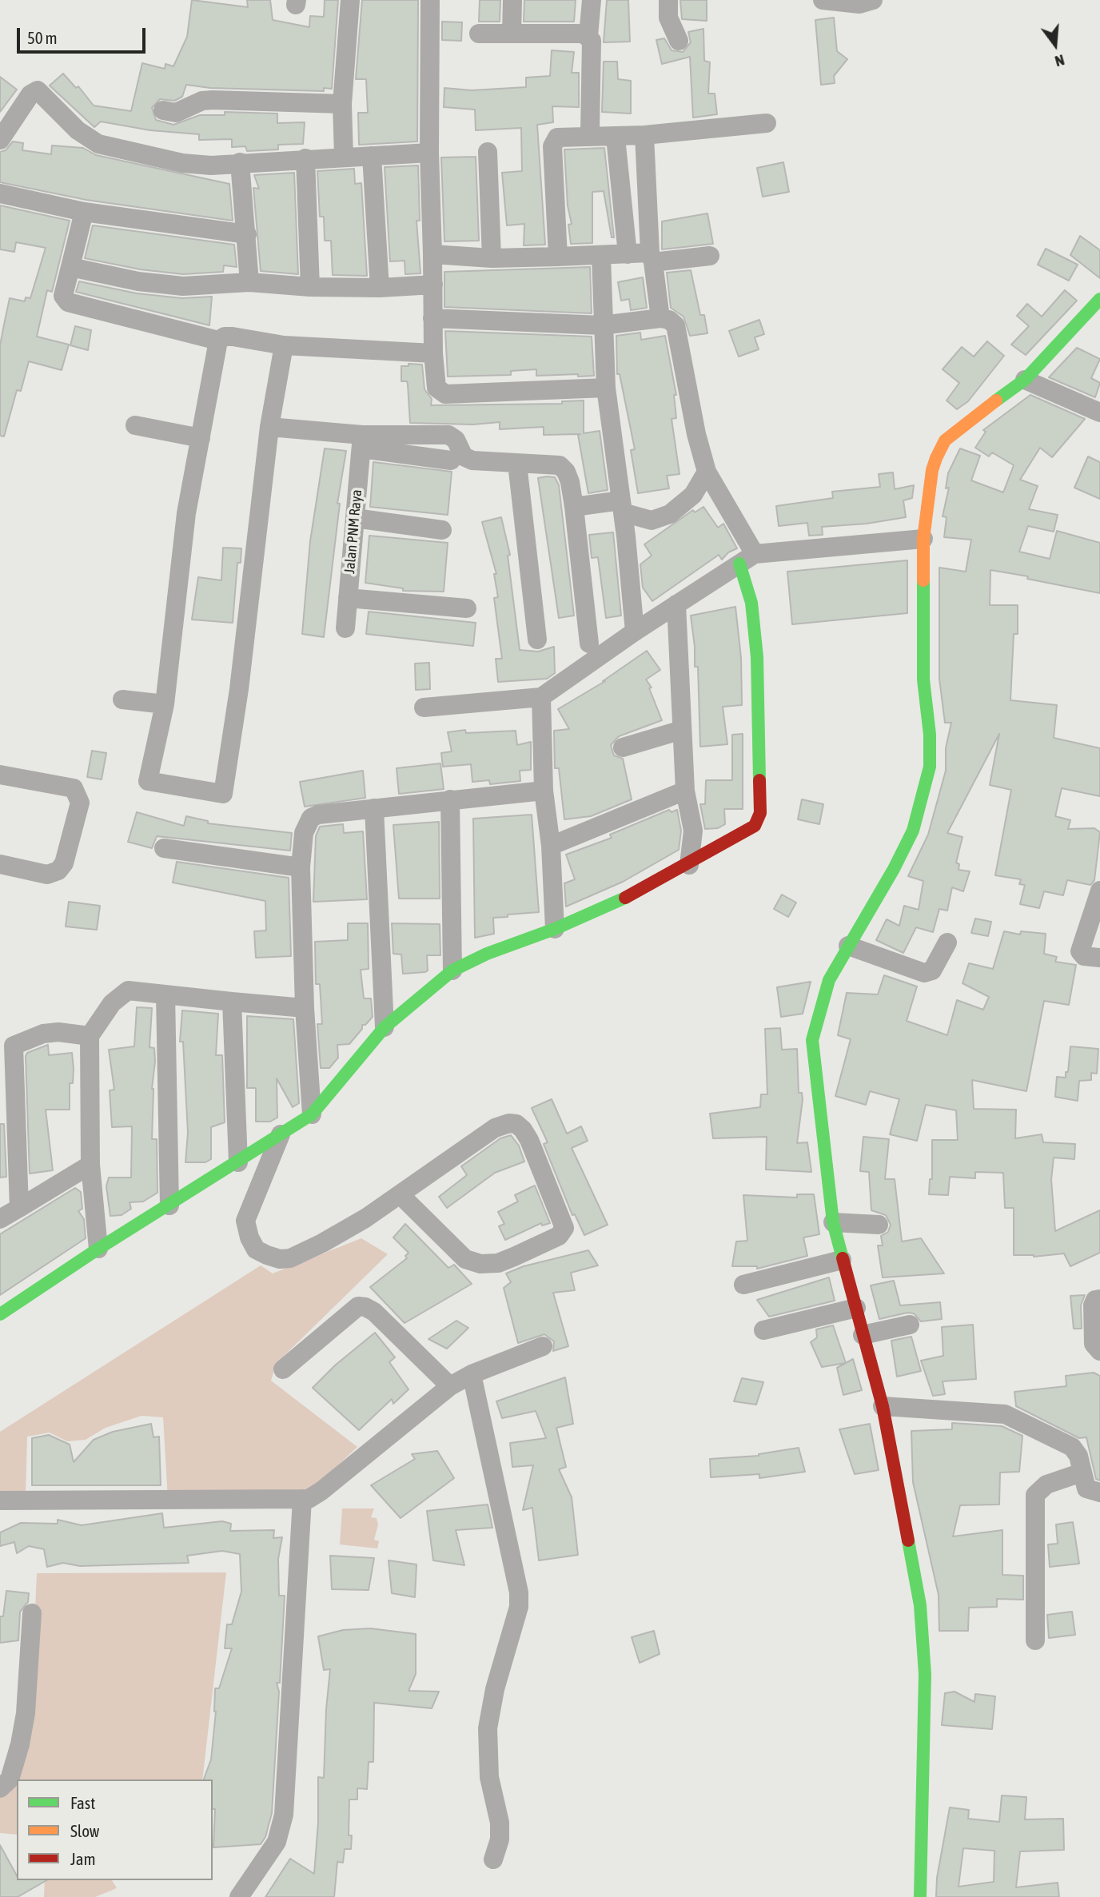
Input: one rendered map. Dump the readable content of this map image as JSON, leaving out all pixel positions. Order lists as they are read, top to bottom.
{
  "streets": {
    "street": ["Jalan PNM Raya"]
  },
  "legend": ["Fast", "Slow", "Jam"],
  "scale_bar": "50 m",
  "north": "bottom"
}
